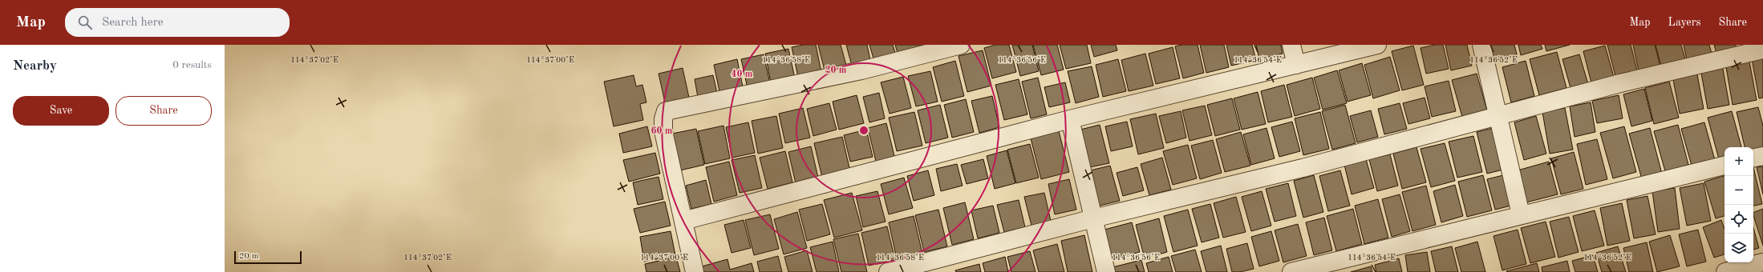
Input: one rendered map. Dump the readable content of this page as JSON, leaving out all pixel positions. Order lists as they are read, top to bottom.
{
  "scale_bar": "20 m",
  "page": {
    "header": "Map",
    "search": "Search here",
    "nav": ["Map", "Layers", "Share"],
    "heading": ["Nearby", "0 results"],
    "buttons": ["Save", "Share"],
    "map_buttons": ["+", "−"],
    "scale": "20 m"
  },
  "coordinates": [
    "114°37'02\"E",
    "114°37'00\"E",
    "114°36'58\"E",
    "114°36'52\"E",
    "114°36'56\"E",
    "114°36'54\"E"
  ],
  "rings": ["20 m", "40 m", "60 m"]
}
